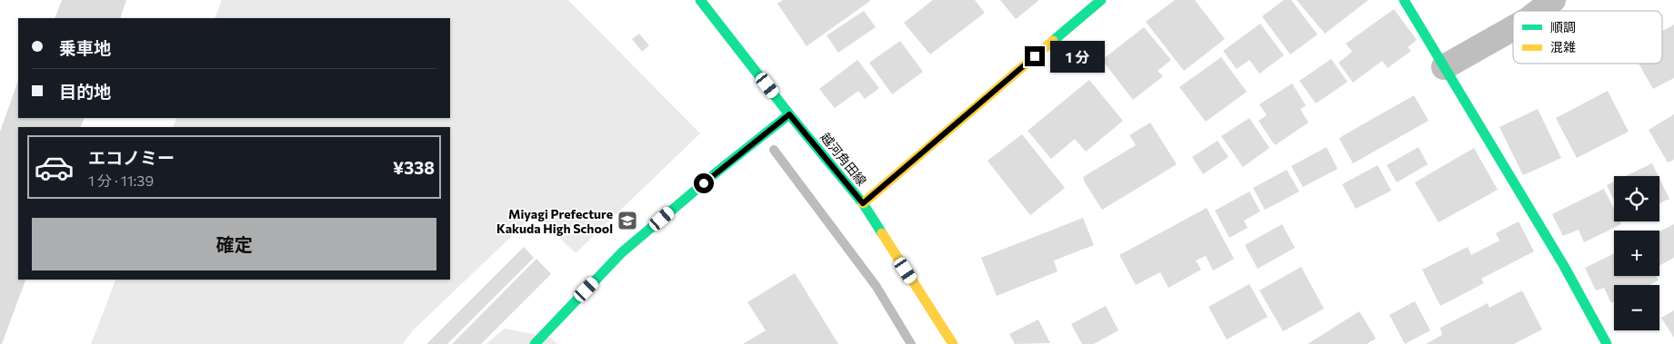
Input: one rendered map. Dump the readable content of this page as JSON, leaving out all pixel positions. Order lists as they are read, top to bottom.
{
  "streets": {
    "street": ["越河角田線"]
  },
  "places": {
    "school or university": ["Miyagi Prefecture Kakuda High School"]
  },
  "legend": ["順調", "混雑"],
  "page": {
    "banner": ["乗車地", "目的地"],
    "bubble": "1 分",
    "list": [
      {
        "name": "エコノミー",
        "note": "1 分 · 11:39",
        "value": "¥338"
      }
    ],
    "map_buttons": ["+", "−"],
    "buttons": "確定"
  }
}
